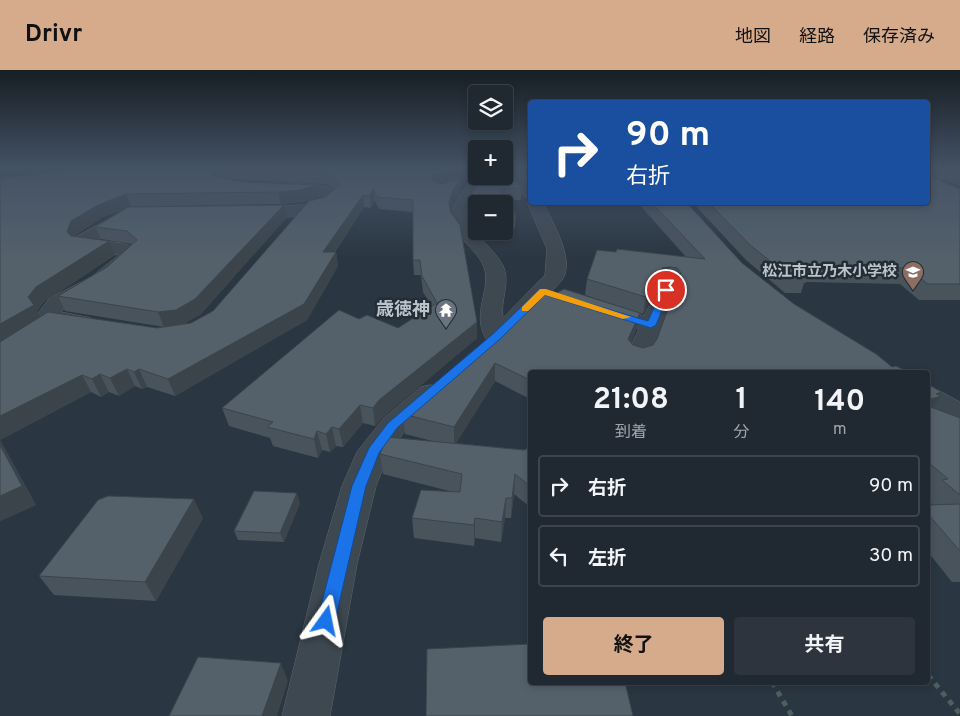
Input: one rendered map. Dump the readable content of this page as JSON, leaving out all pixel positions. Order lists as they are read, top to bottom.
{
  "places": {
    "school or university": ["松江市立乃木小学校"],
    "temple": ["歳徳神"]
  },
  "page": {
    "header": "Drivr",
    "nav": ["地図", "経路", "保存済み"],
    "map_buttons": ["+", "−"],
    "turn": ["90 m", "右折"],
    "eta": [
      "21:08",
      "到着",
      "1",
      "分",
      "140",
      "m"
    ],
    "list": [
      {
        "name": "右折",
        "value": "90 m"
      },
      {
        "name": "左折",
        "value": "30 m"
      }
    ],
    "buttons": ["終了", "共有"]
  }
}
